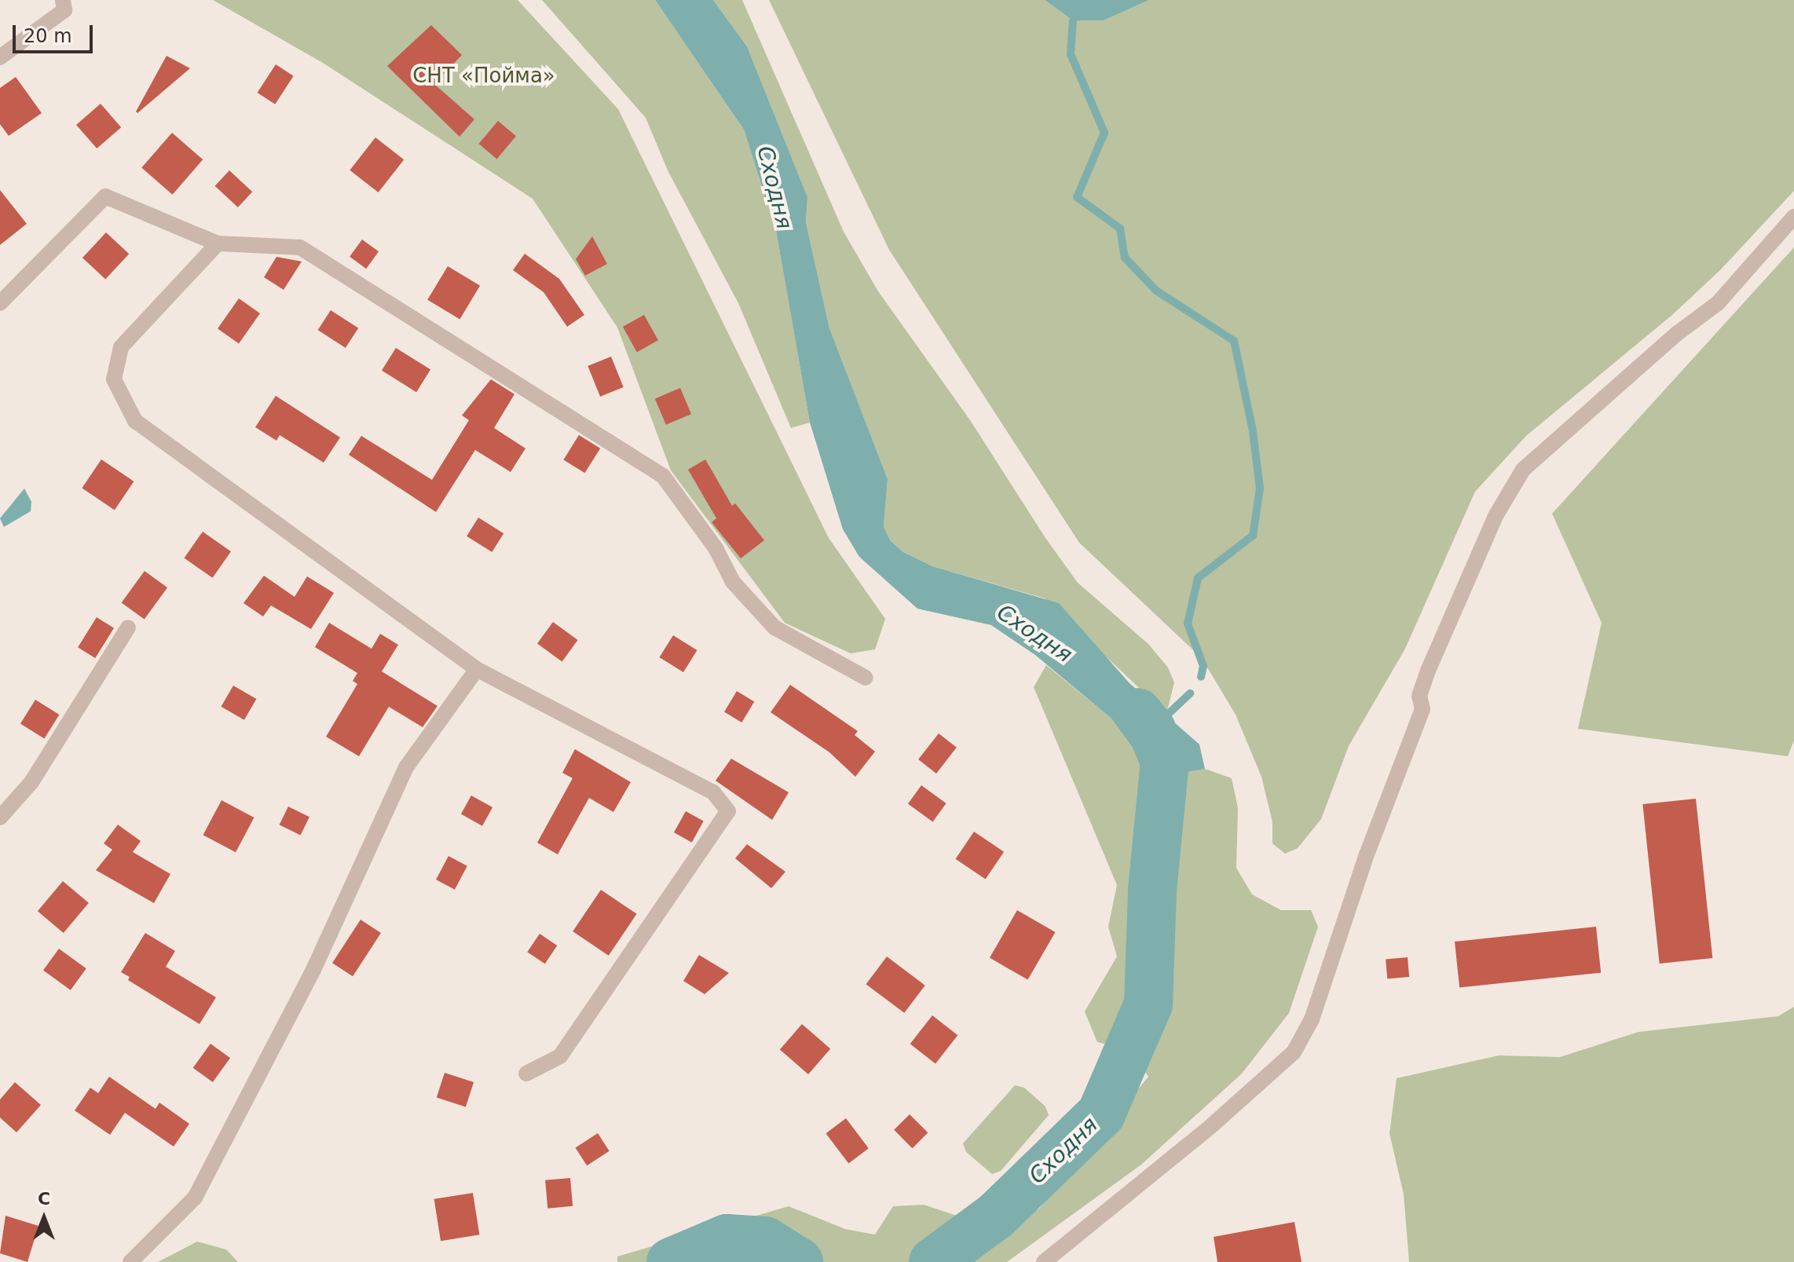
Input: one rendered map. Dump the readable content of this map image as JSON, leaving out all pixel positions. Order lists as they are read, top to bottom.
{
  "water": ["Сходня"],
  "parks": ["СНТ «Пойма»"],
  "scale_bar": "20 m",
  "north": "top"
}
